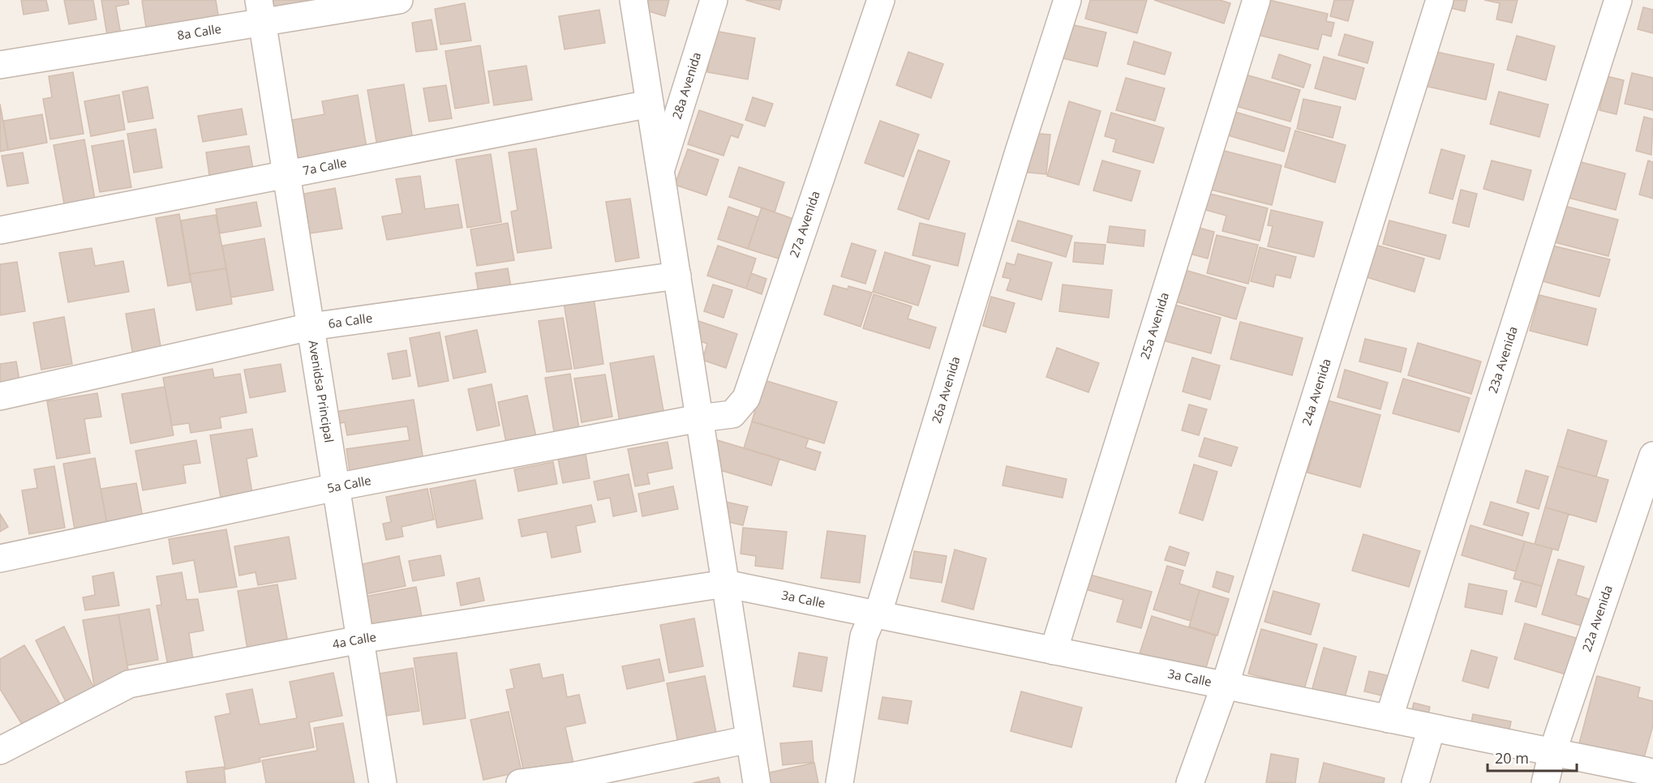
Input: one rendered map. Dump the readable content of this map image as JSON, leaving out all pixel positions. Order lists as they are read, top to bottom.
{
  "streets": {
    "street": [
      "8a Calle",
      "28a Avenida",
      "7a Calle",
      "27a Avenida",
      "6a Calle",
      "25a Avenida",
      "23a Avenida",
      "26a Avenida",
      "Avenidsa Principal",
      "24a Avenida",
      "5a Calle",
      "3a Calle",
      "22a Avenida",
      "4a Calle"
    ]
  },
  "crossings": [
    ["8a Calle", "Avenidsa Principal"],
    ["7a Calle", "Avenidsa Principal"],
    ["27a Avenida", "5a Calle"],
    ["6a Calle", "Avenidsa Principal"],
    ["25a Avenida", "3a Calle"],
    ["23a Avenida", "3a Calle"],
    ["26a Avenida", "3a Calle"],
    ["Avenidsa Principal", "5a Calle"],
    ["Avenidsa Principal", "4a Calle"],
    ["24a Avenida", "3a Calle"],
    ["3a Calle", "22a Avenida"],
    ["3a Calle", "4a Calle"]
  ],
  "scale_bar": "20 m"
}
